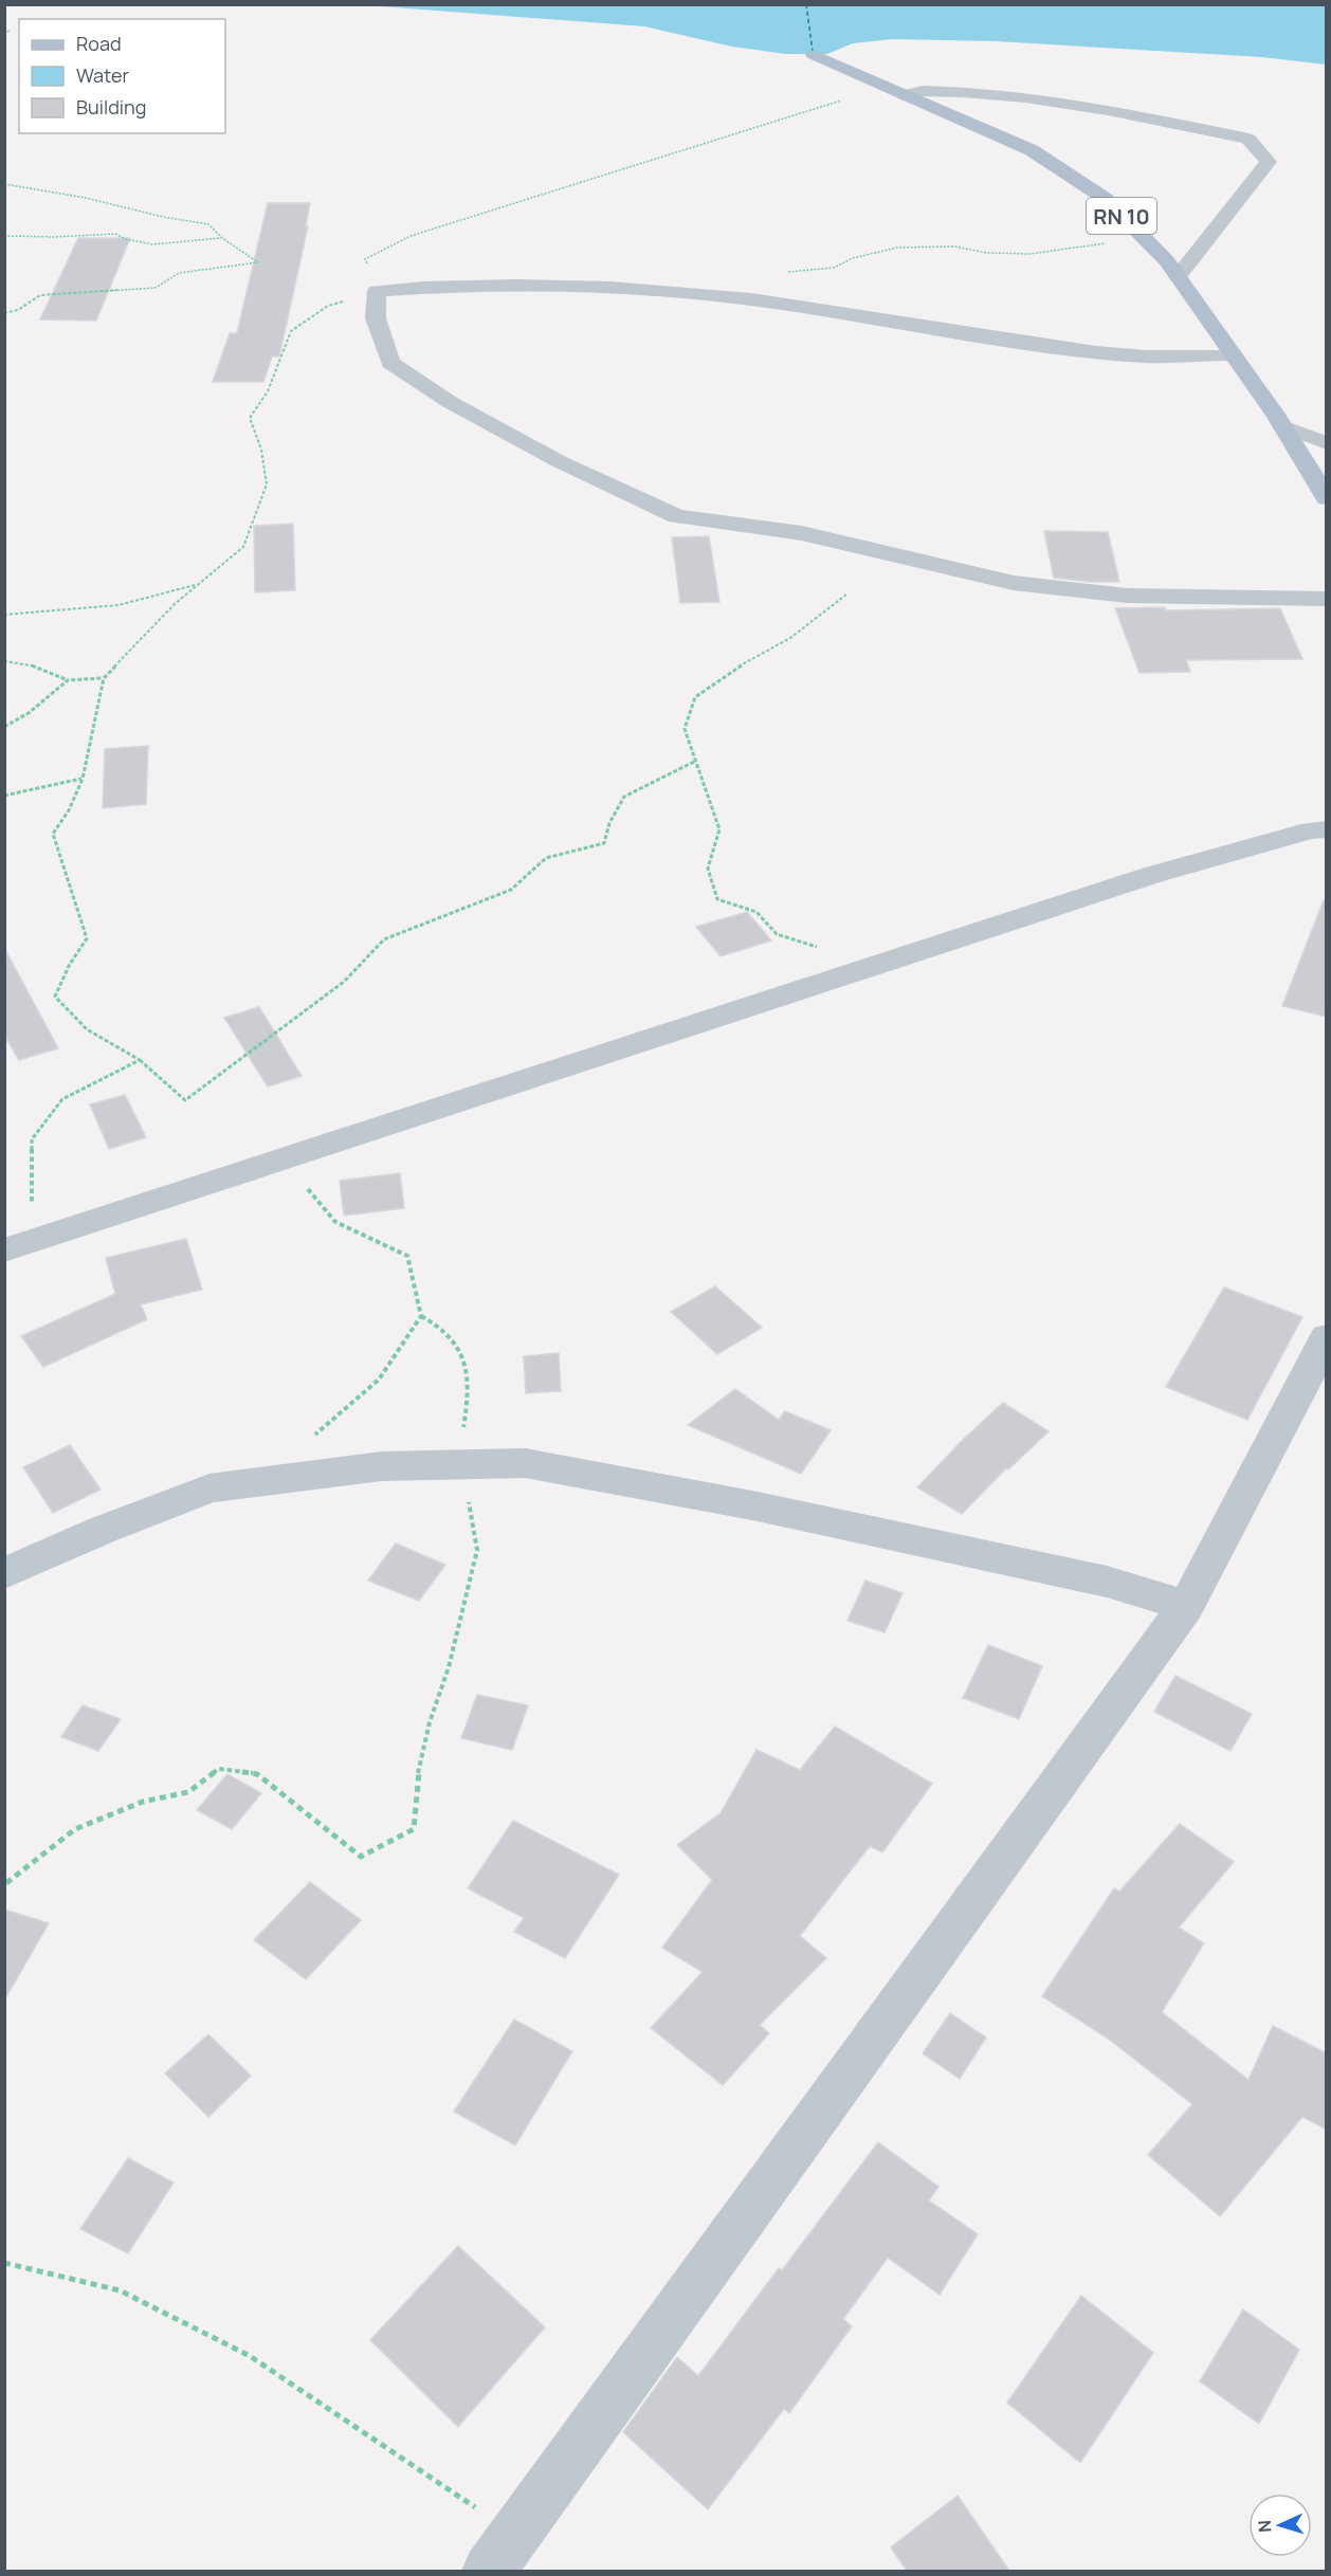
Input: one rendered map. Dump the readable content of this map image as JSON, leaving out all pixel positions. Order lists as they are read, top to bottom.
{
  "streets": {
    "main road": ["RN 10"]
  },
  "legend": ["Road", "Water", "Building"],
  "north": "left"
}
